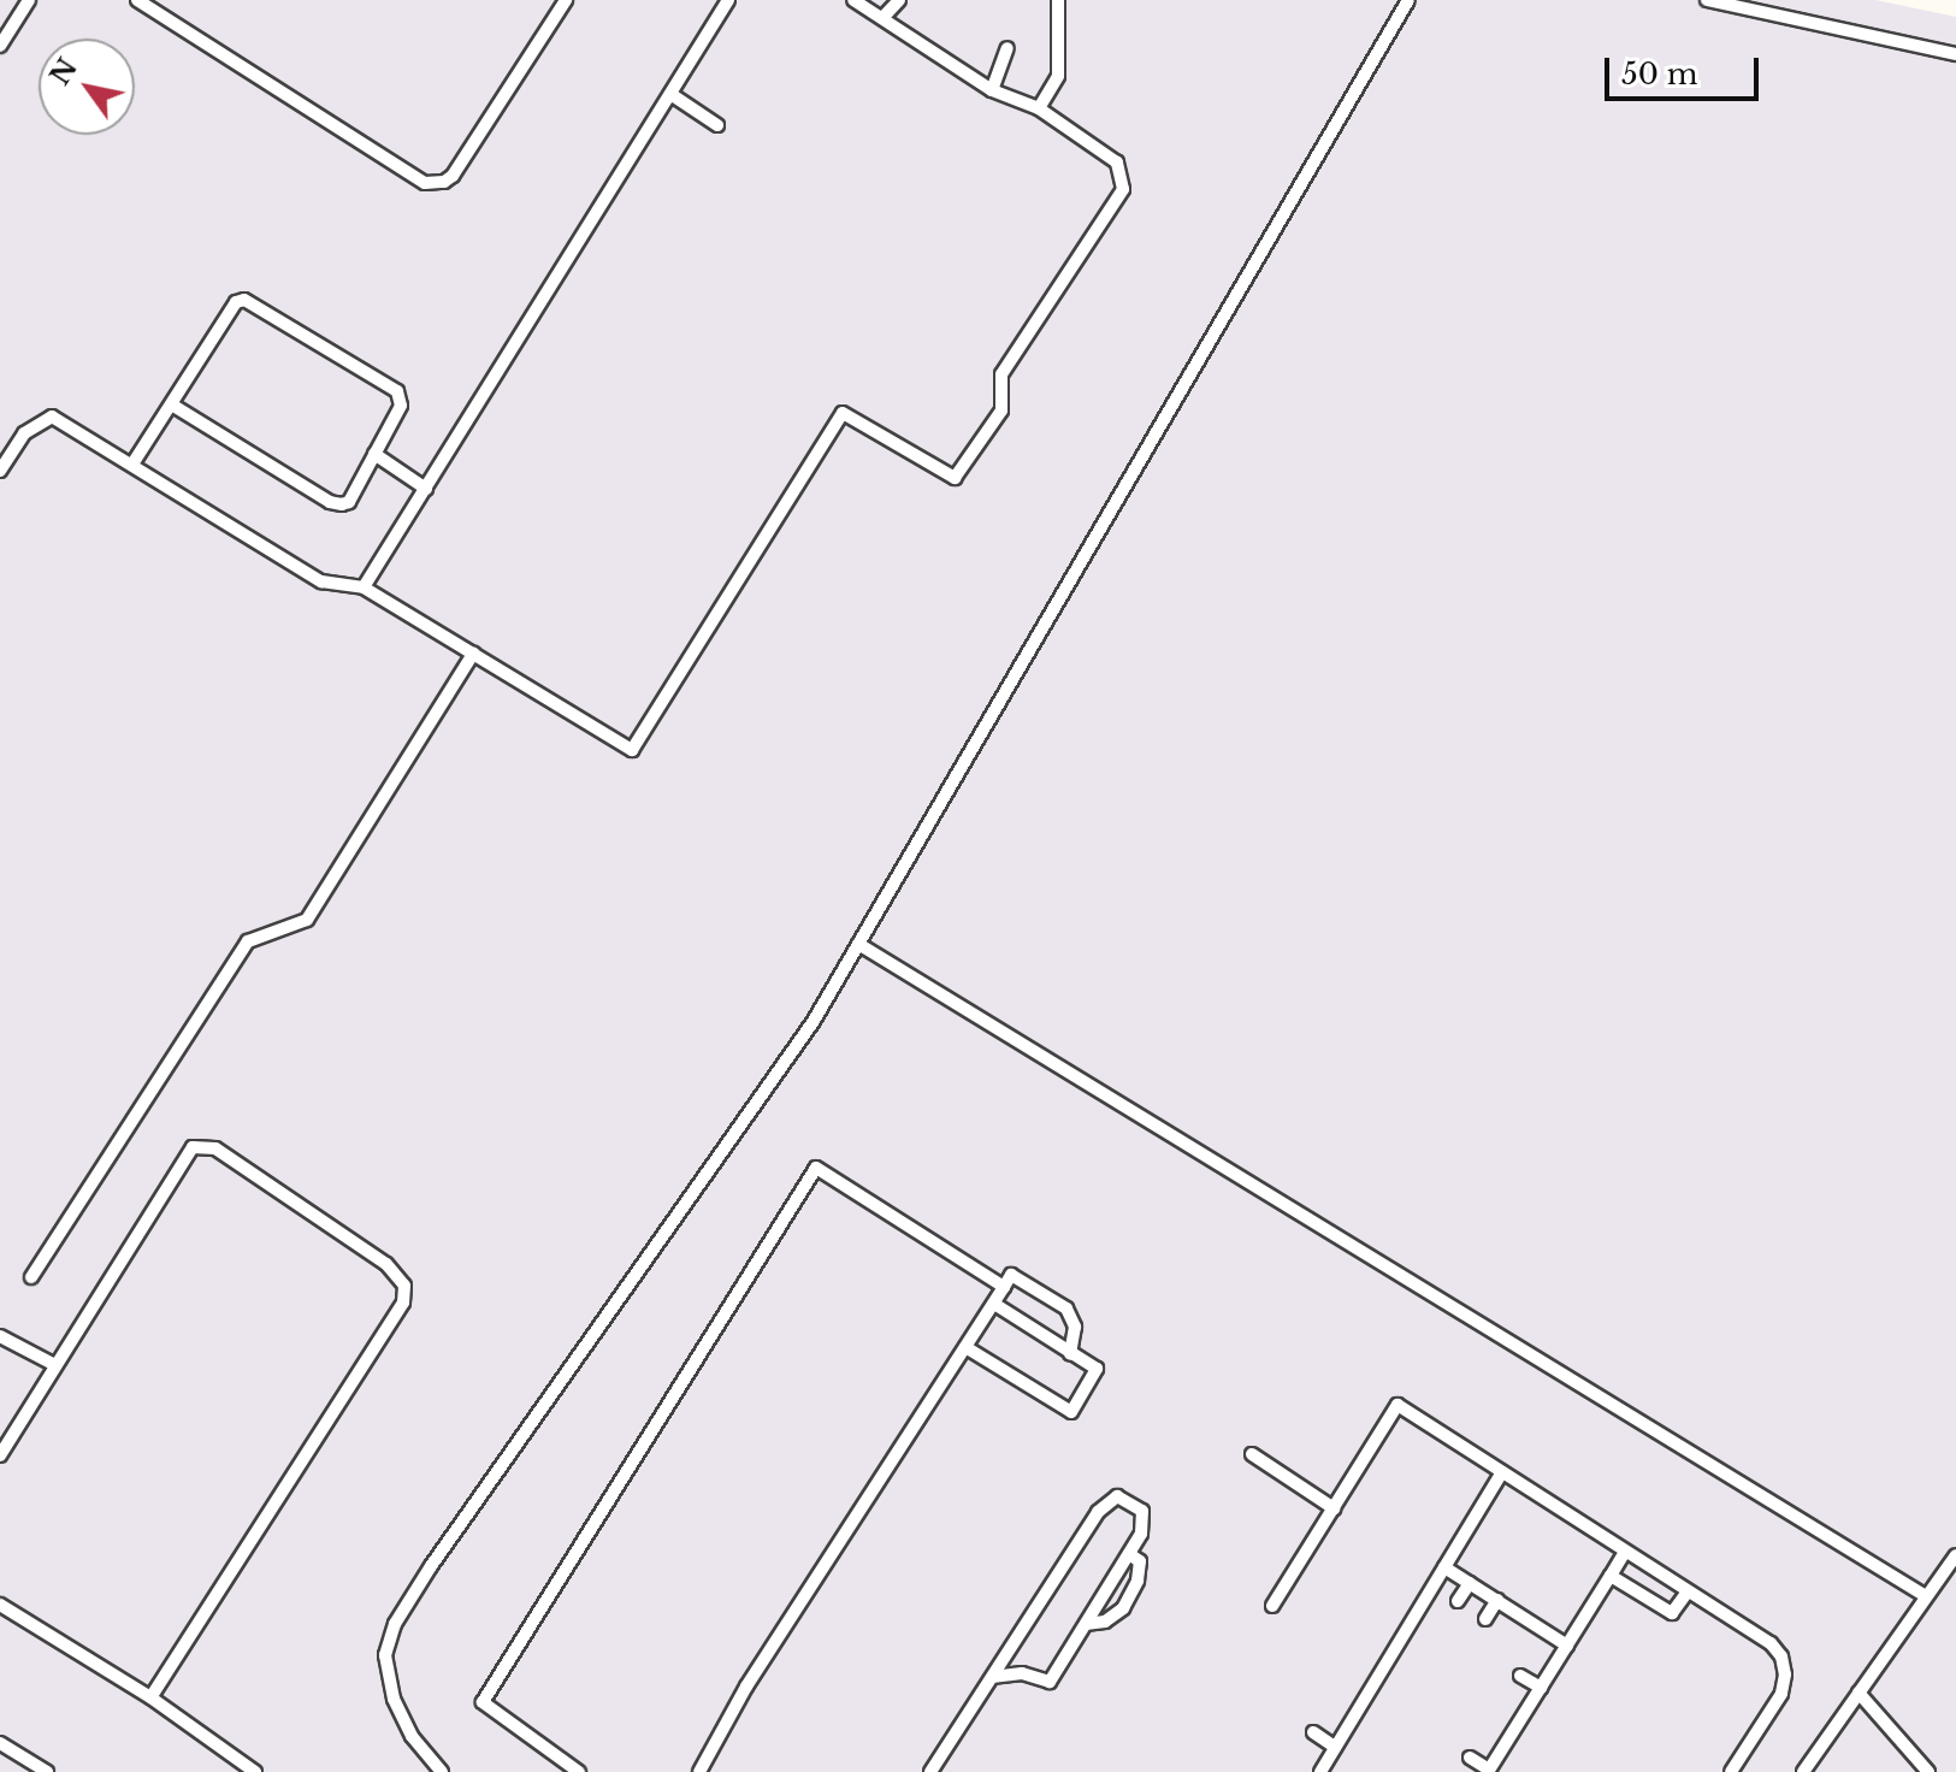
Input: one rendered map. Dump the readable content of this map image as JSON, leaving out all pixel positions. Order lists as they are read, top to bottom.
{
  "scale_bar": "50 m",
  "north": "top left"
}
